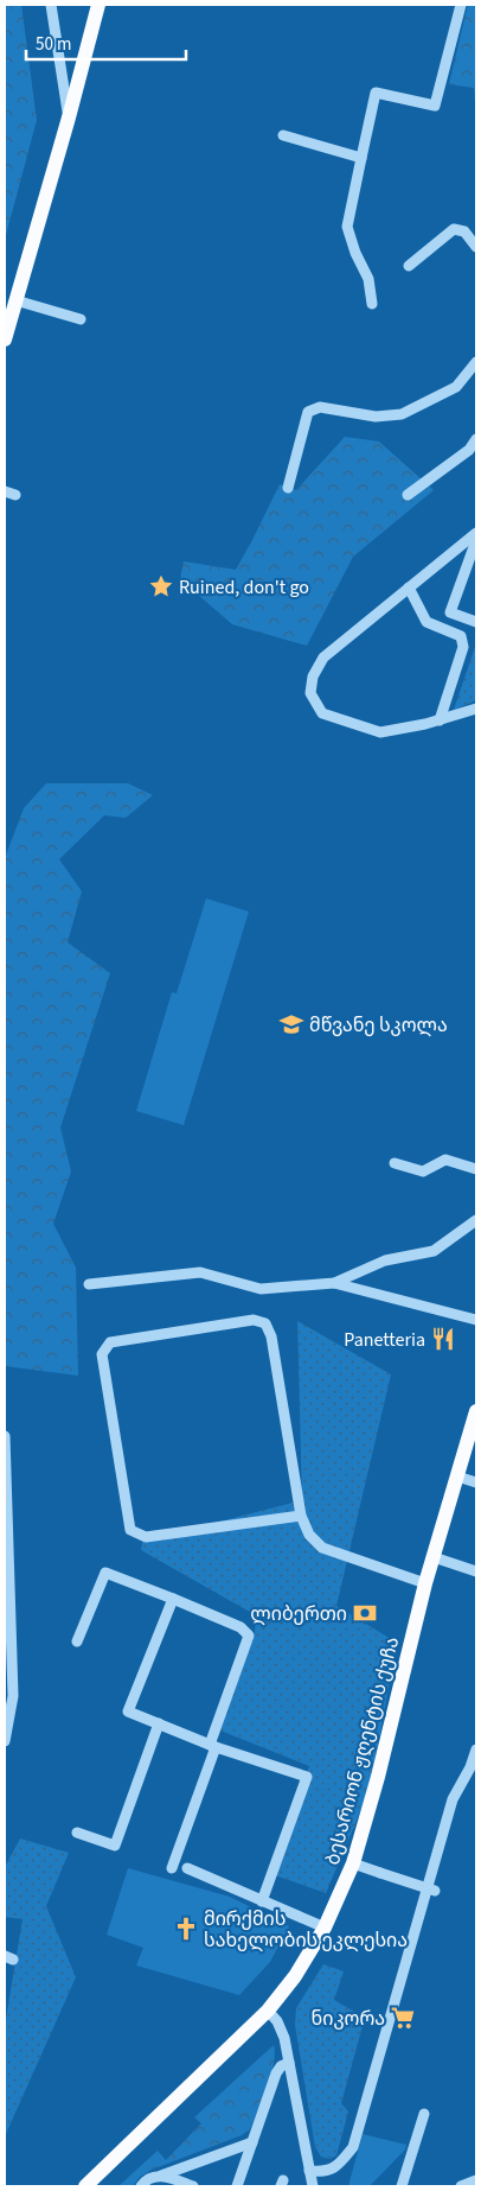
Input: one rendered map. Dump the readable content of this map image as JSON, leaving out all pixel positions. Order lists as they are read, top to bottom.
{
  "streets": {
    "main road": ["ბესარიონ ჟღენტის ქუჩა"]
  },
  "places": {
    "place": ["Ruined, don't go"],
    "school or university": ["მწვანე სკოლა"],
    "restaurant": ["Panetteria"],
    "bank": ["ლიბერთი"],
    "church": ["მირქმის სახელობის ეკლესია"],
    "supermarket": ["ნიკორა"]
  },
  "scale_bar": "50 m"
}
